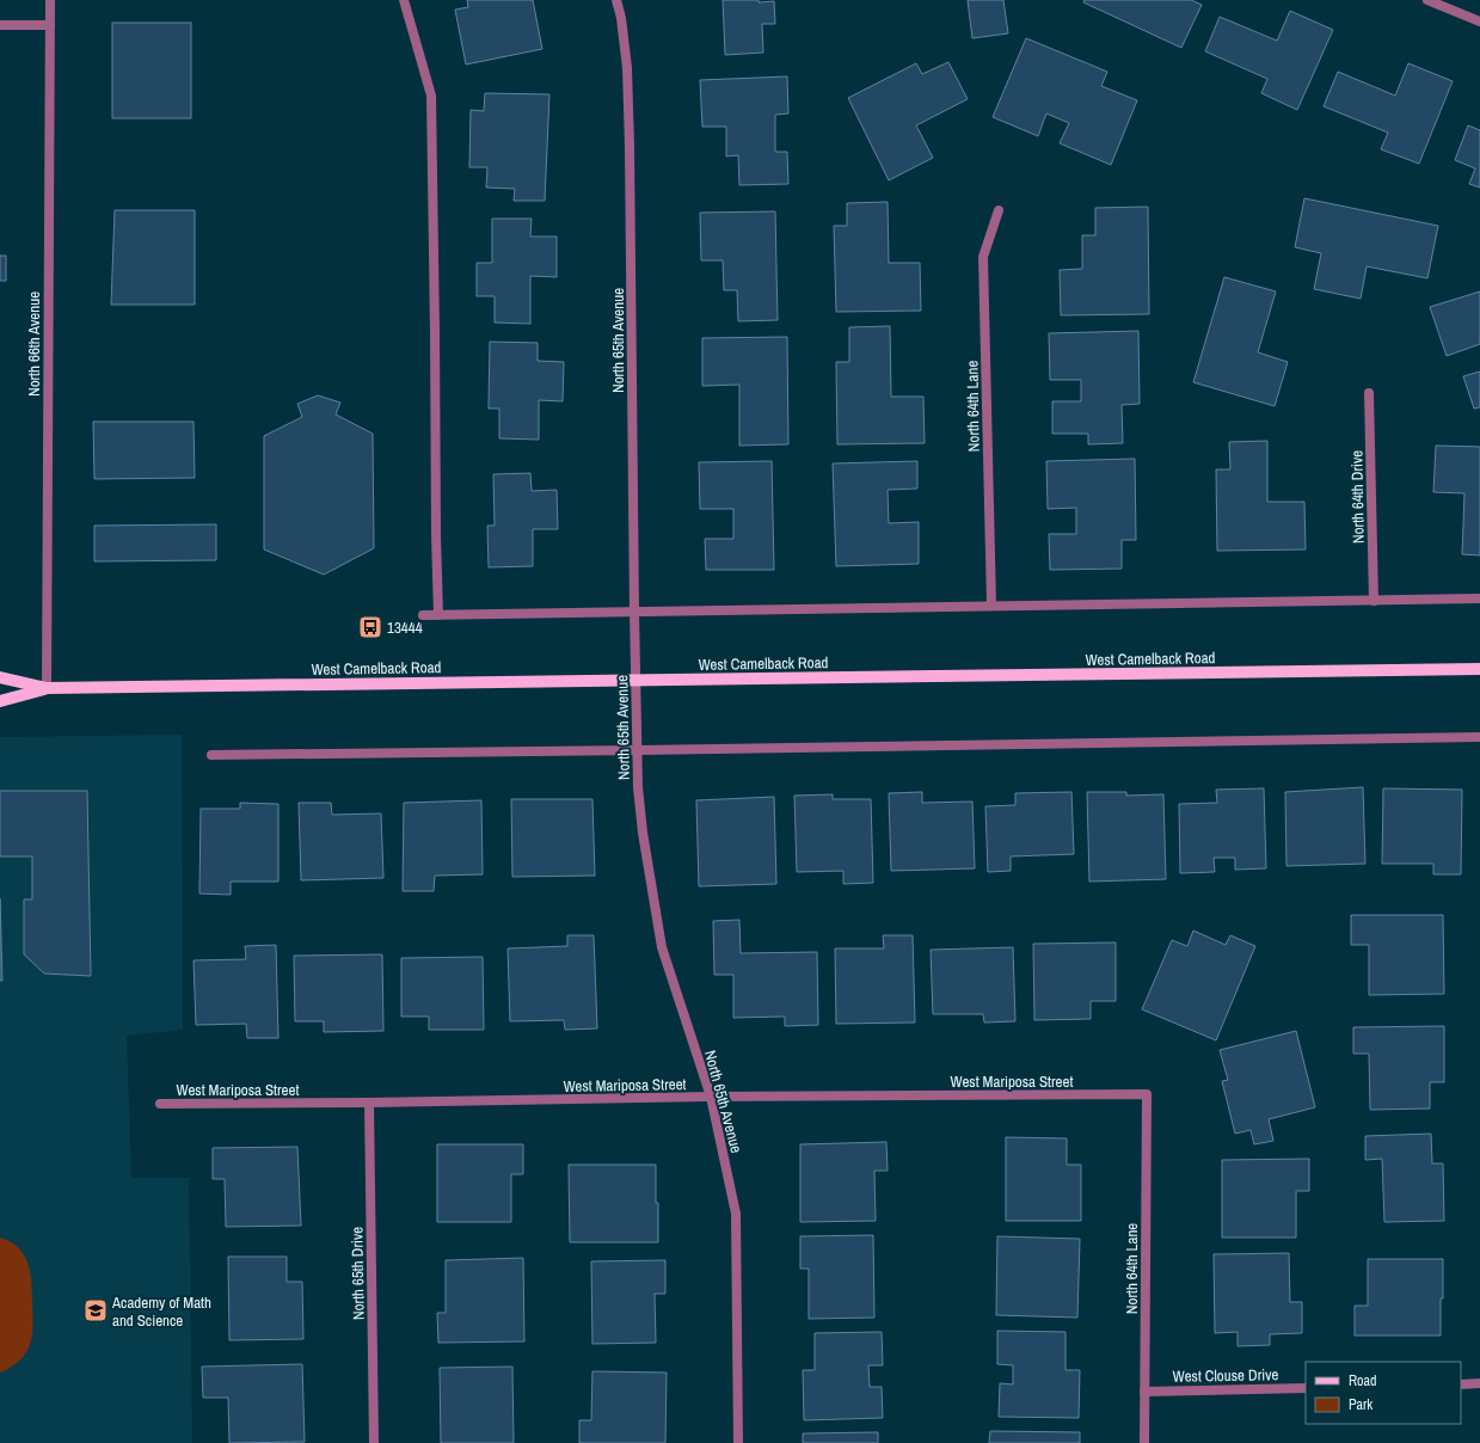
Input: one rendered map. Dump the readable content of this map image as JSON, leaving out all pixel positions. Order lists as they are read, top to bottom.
{
  "streets": {
    "main road": ["West Camelback Road"],
    "street": [
      "North 65th Avenue",
      "North 66th Avenue",
      "North 64th Lane",
      "North 64th Drive",
      "West Mariposa Street",
      "North 65th Drive",
      "West Clouse Drive"
    ]
  },
  "crossings": [
    ["North 65th Avenue", "West Camelback Road"],
    ["North 65th Avenue", "West Mariposa Street"],
    ["North 66th Avenue", "West Camelback Road"],
    ["North 64th Lane", "West Mariposa Street"],
    ["North 64th Lane", "West Clouse Drive"],
    ["West Mariposa Street", "North 65th Drive"]
  ],
  "places": {
    "bus stop": ["13444"],
    "school or university": ["Academy of Math and Science"]
  },
  "legend": ["Road", "Park"]
}
